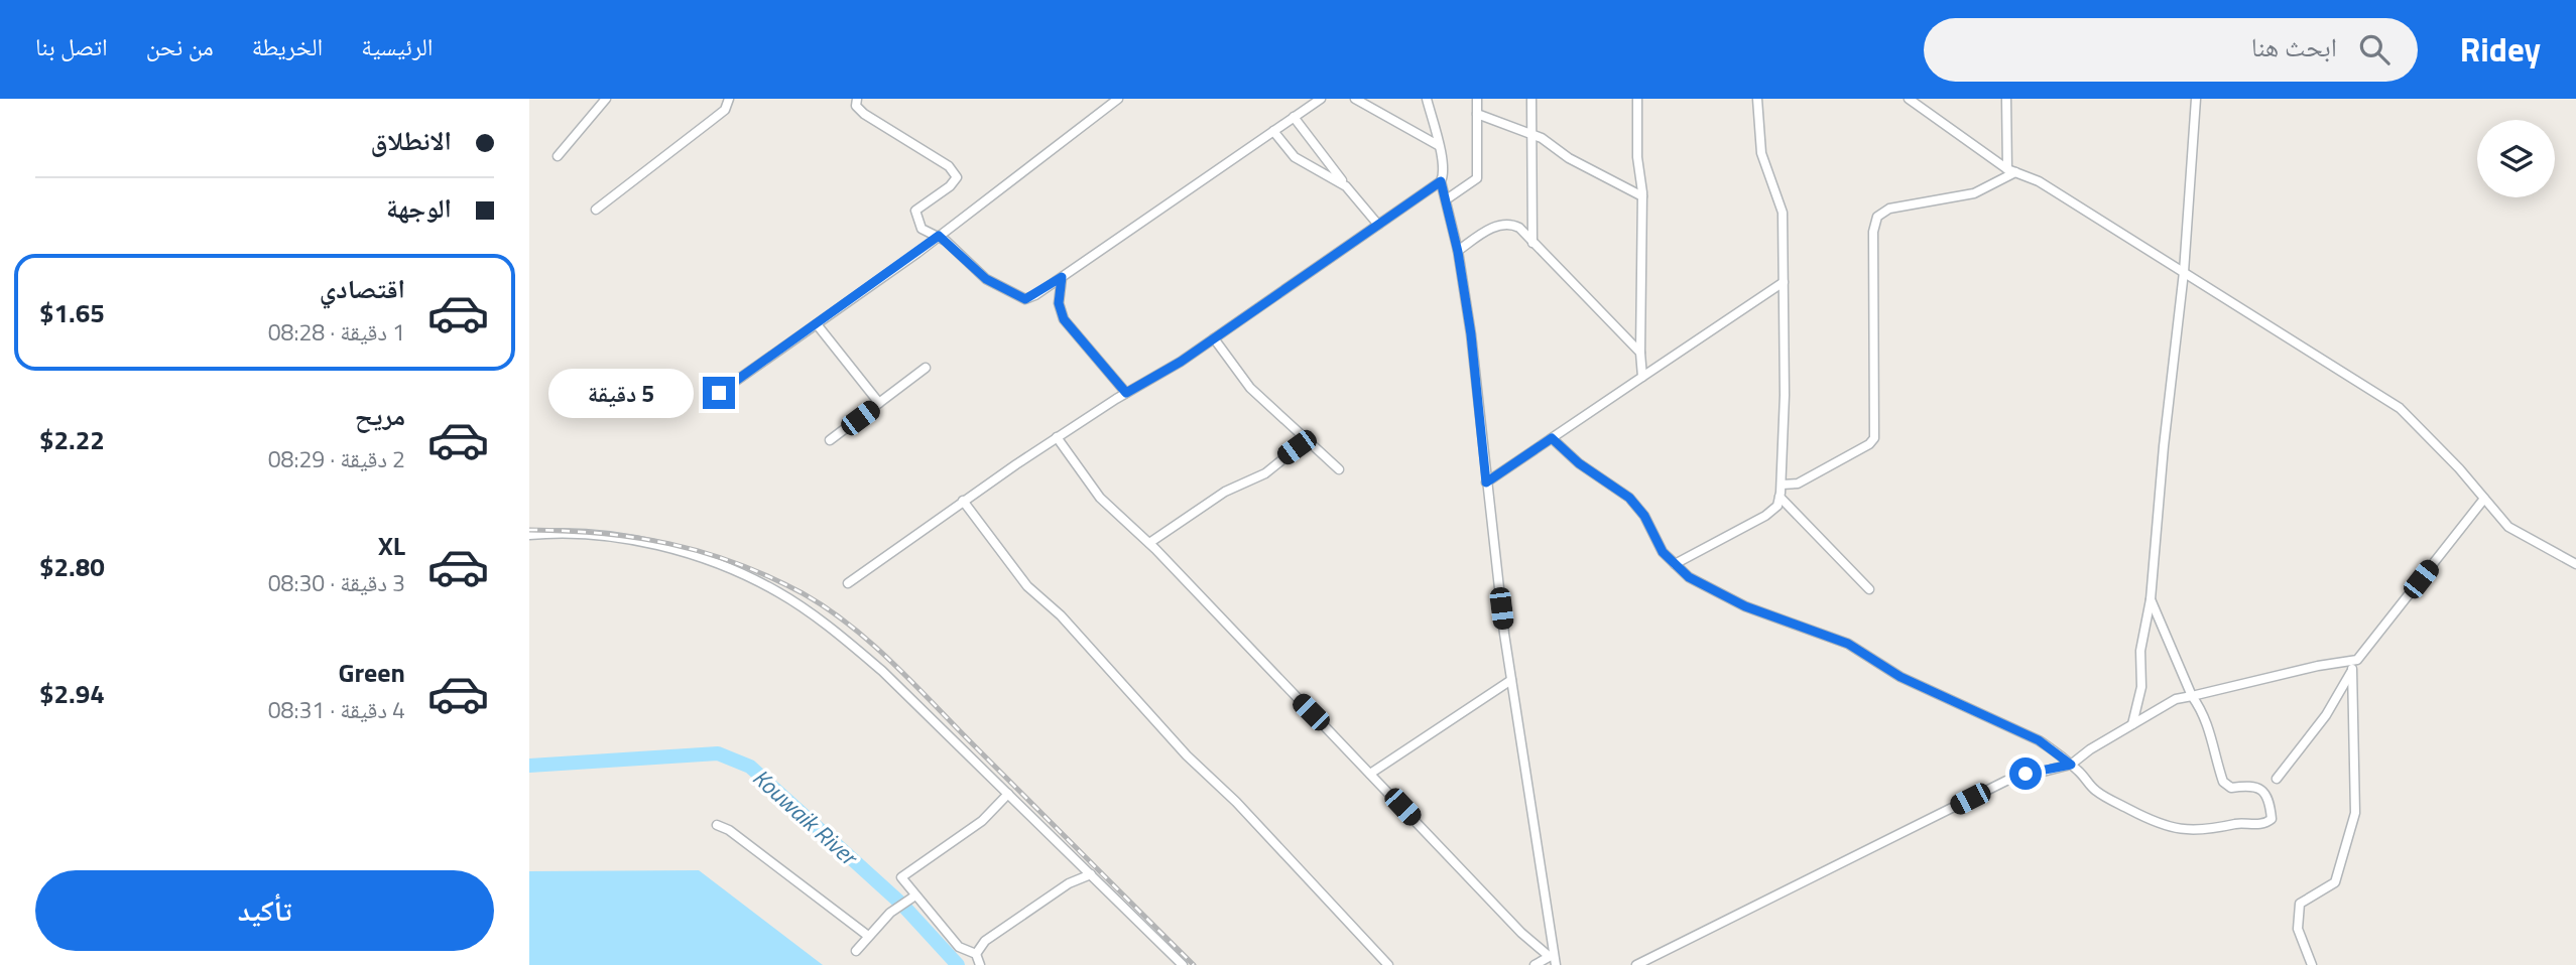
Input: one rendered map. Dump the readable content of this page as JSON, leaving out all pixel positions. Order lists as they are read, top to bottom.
{
  "water": ["Kouwaik River"],
  "page": {
    "header": "Ridey",
    "search": "ابحث هنا",
    "nav": [
      "الرئيسية",
      "الخريطة",
      "من نحن",
      "اتصل بنا"
    ],
    "banner": ["الانطلاق", "الوجهة"],
    "list": [
      {
        "name": "اقتصادي",
        "note": "1 دقيقة · 08:28",
        "value": "$1.65"
      },
      {
        "name": "مريح",
        "note": "2 دقيقة · 08:29",
        "value": "$2.22"
      },
      {
        "name": "XL",
        "note": "3 دقيقة · 08:30",
        "value": "$2.80"
      },
      {
        "name": "Green",
        "note": "4 دقيقة · 08:31",
        "value": "$2.94"
      }
    ],
    "bubble": "5 دقيقة",
    "buttons": "تأكيد"
  }
}
